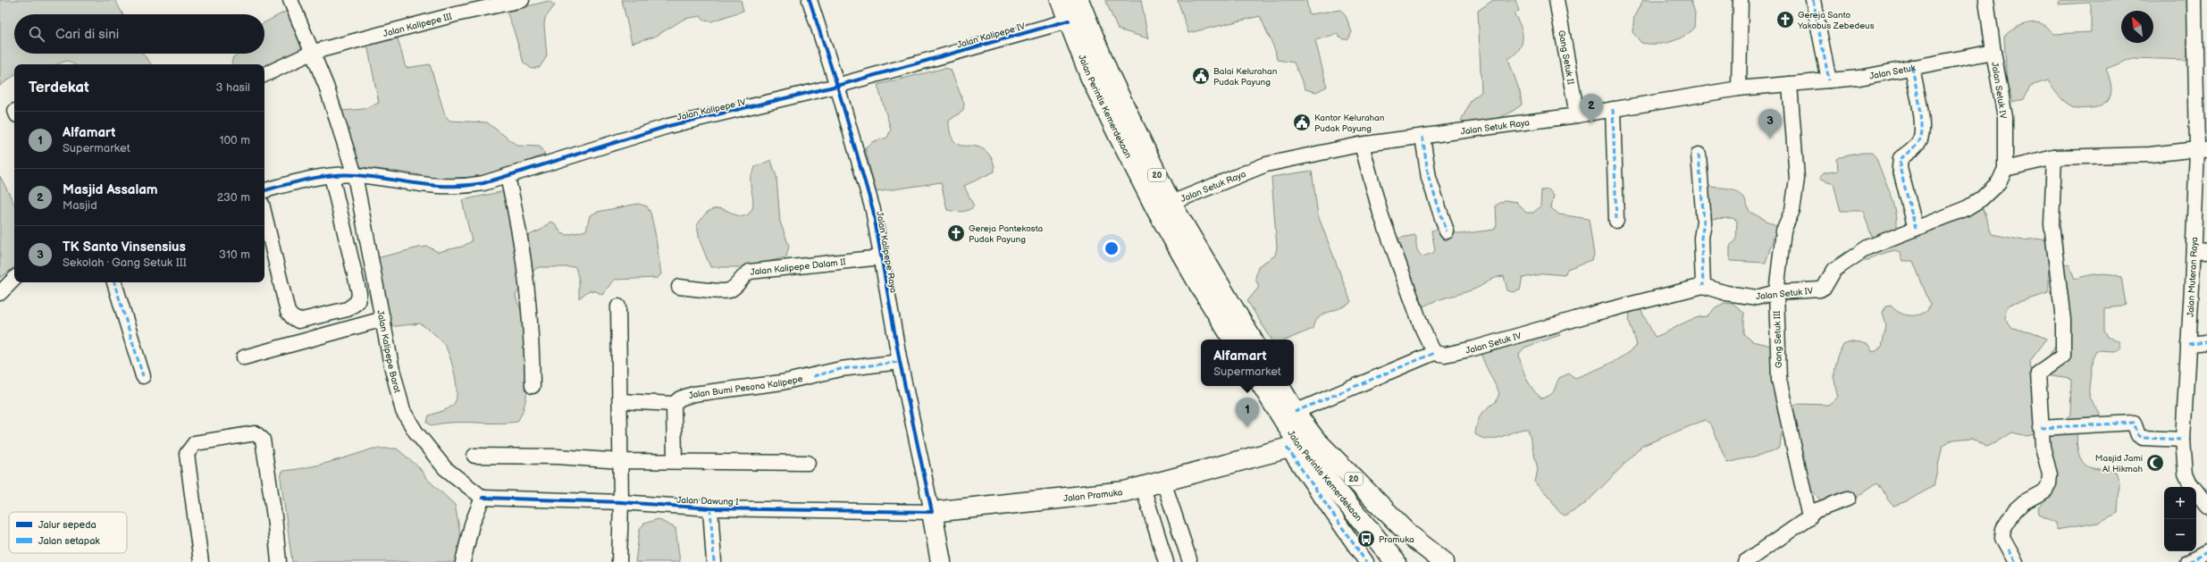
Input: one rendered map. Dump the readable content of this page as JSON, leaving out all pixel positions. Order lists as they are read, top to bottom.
{
  "streets": {
    "main road": ["Jalan Perintis Kemerdekaan", "20", "Jalan Pramuka"],
    "street": [
      "Jalan Kalipepe III",
      "Jalan Kalipepe IV",
      "Gang Setuk II",
      "Jalan Setuk",
      "Jalan Setuk IV",
      "Jalan Setuk Raya",
      "Jalan Kalipepe Raya",
      "Jalan Kalipepe Dalam II",
      "Jalan Muteran Raya",
      "Gang Setuk III",
      "Jalan Kalipepe Barat",
      "Jalan Bumi Pesona Kalipepe",
      "Jalan Dawung I"
    ]
  },
  "crossings": [
    ["Jalan Kalipepe IV", "Jalan Perintis Kemerdekaan"],
    ["Jalan Kalipepe IV", "Jalan Kalipepe Raya"],
    ["Jalan Kalipepe IV", "Jalan Kalipepe Barat"],
    ["Gang Setuk II", "Jalan Setuk Raya"],
    ["Jalan Setuk", "Jalan Setuk IV"],
    ["Jalan Setuk", "Jalan Setuk Raya"],
    ["Jalan Setuk", "Gang Setuk III"],
    ["Jalan Setuk IV", "Gang Setuk III"],
    ["Jalan Perintis Kemerdekaan", "Jalan Setuk Raya"],
    ["Jalan Perintis Kemerdekaan", "Jalan Pramuka"],
    ["Jalan Kalipepe Raya", "Jalan Kalipepe Dalam II"],
    ["Jalan Kalipepe Raya", "Jalan Bumi Pesona Kalipepe"],
    ["Jalan Kalipepe Raya", "Jalan Pramuka"],
    ["Jalan Kalipepe Raya", "Jalan Dawung I"],
    ["Jalan Kalipepe Barat", "Jalan Dawung I"],
    ["Jalan Pramuka", "Jalan Dawung I"]
  ],
  "places": {
    "church": ["Gereja Santo Yakobus Zebedeus", "Gereja Pantekosta Pudak Payung"],
    "public building": ["Balai Kelurahan Pudak Payung", "Kantor Kelurahan Pudak Payung"],
    "mosque": ["Masjid Jami Al Hikmah"],
    "bus stop": ["Pramuka"]
  },
  "legend": ["Jalur sepeda", "Jalan setapak"],
  "north": "top left",
  "page": {
    "search": "Cari di sini",
    "heading": ["Terdekat", "3 hasil"],
    "pins": ["2", "3", "1"],
    "list": [
      {
        "mark": "1",
        "name": "Alfamart",
        "note": "Supermarket",
        "value": "100 m"
      },
      {
        "mark": "2",
        "name": "Masjid Assalam",
        "note": "Masjid",
        "value": "230 m"
      },
      {
        "mark": "3",
        "name": "TK Santo Vinsensius",
        "note": "Sekolah · Gang Setuk III",
        "value": "310 m"
      }
    ],
    "popup": ["Alfamart", "Supermarket"],
    "map_buttons": ["+", "−"]
  }
}
